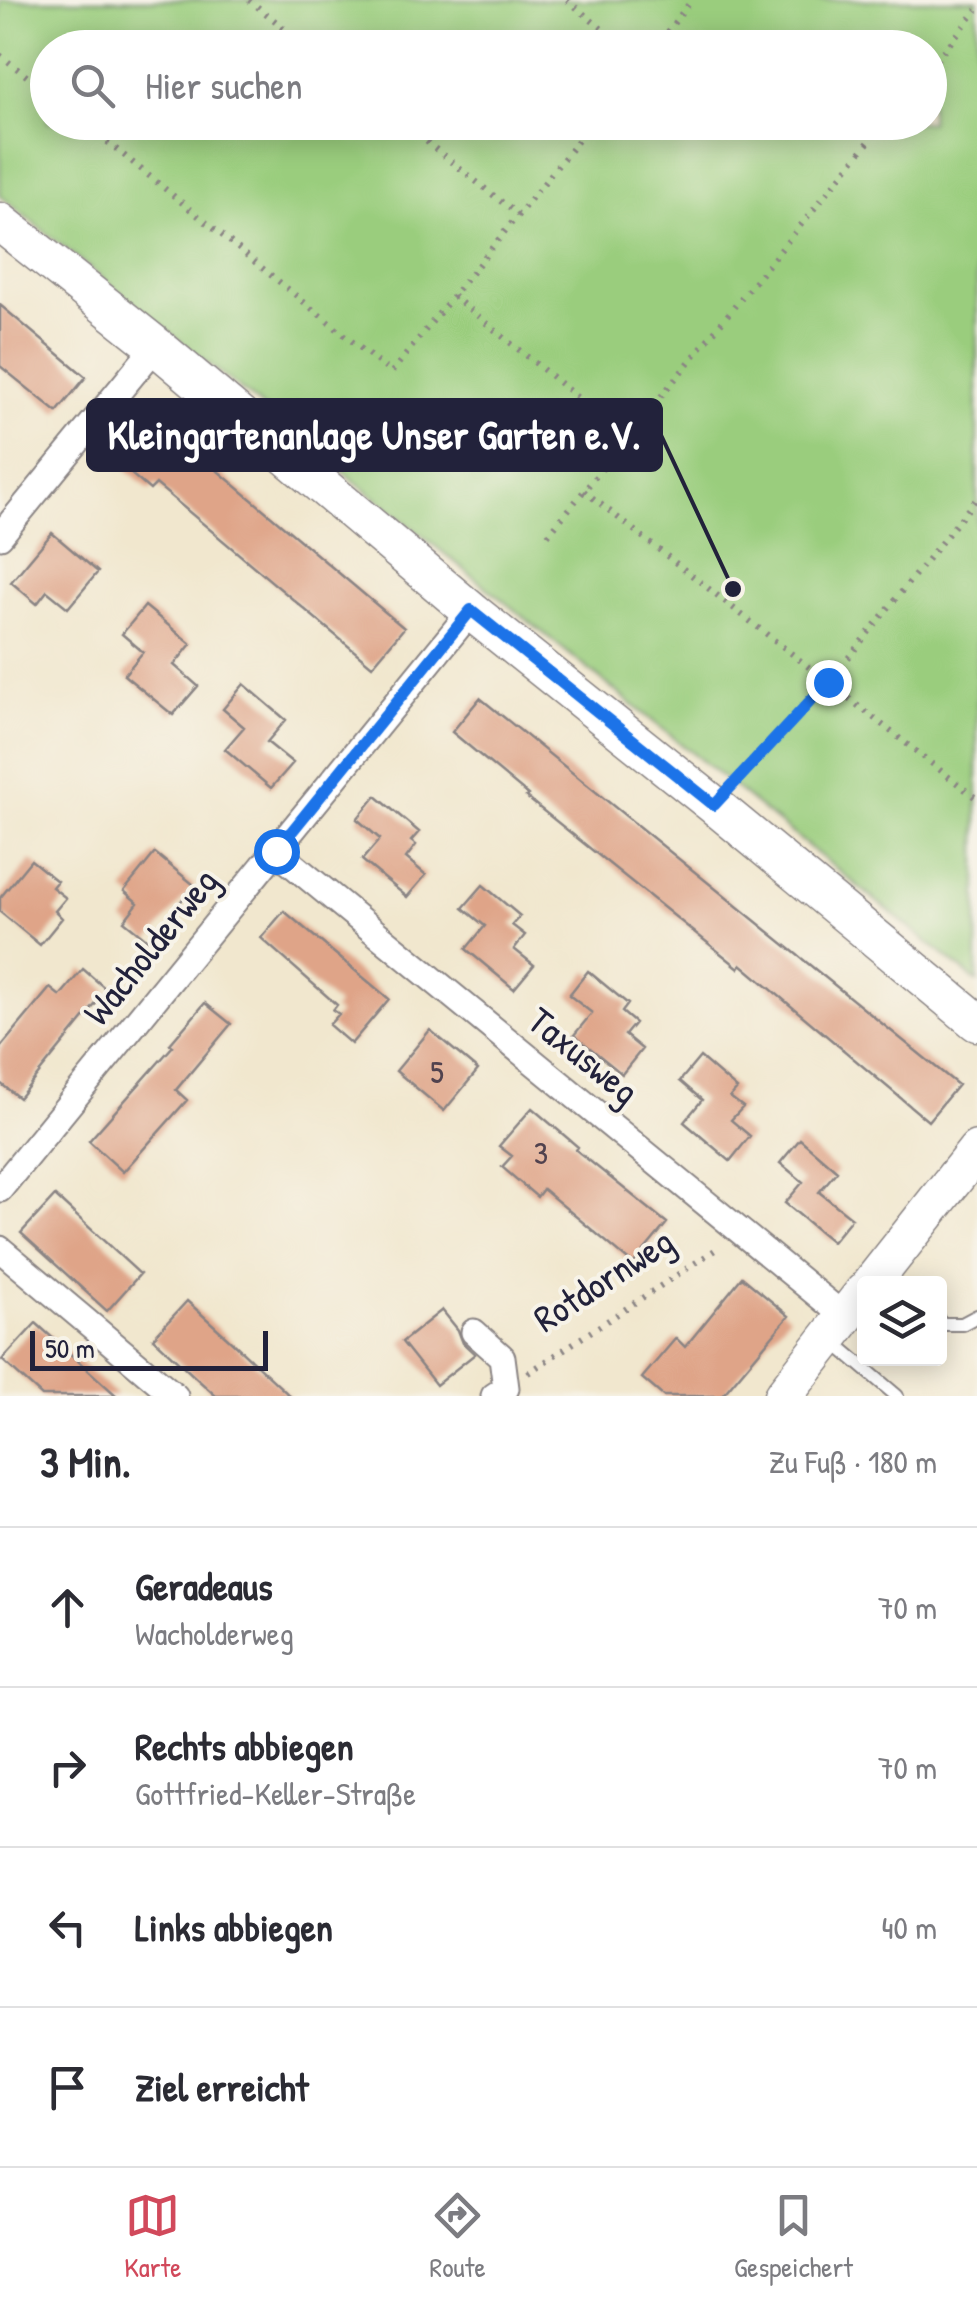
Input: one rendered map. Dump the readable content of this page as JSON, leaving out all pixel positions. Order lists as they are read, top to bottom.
{
  "streets": {
    "street": ["Wacholderweg", "Taxusweg", "Rotdornweg"]
  },
  "crossings": [
    ["Wacholderweg", "Taxusweg"],
    ["Taxusweg", "Rotdornweg"]
  ],
  "places": ["Kleingartenanlage Unser Garten e.V."],
  "house_numbers": ["5", "3"],
  "scale_bar": "50 m",
  "page": {
    "search": "Hier suchen",
    "scale": "50 m",
    "heading": ["3 Min.", "Zu Fuß · 180 m"],
    "list": [
      ["Geradeaus", "Wacholderweg", "70 m"],
      ["Rechts abbiegen", "Gottfried-Keller-Straße", "70 m"],
      ["Links abbiegen", "40 m"],
      "Ziel erreicht"
    ],
    "nav": ["Karte", "Route", "Gespeichert"]
  }
}
